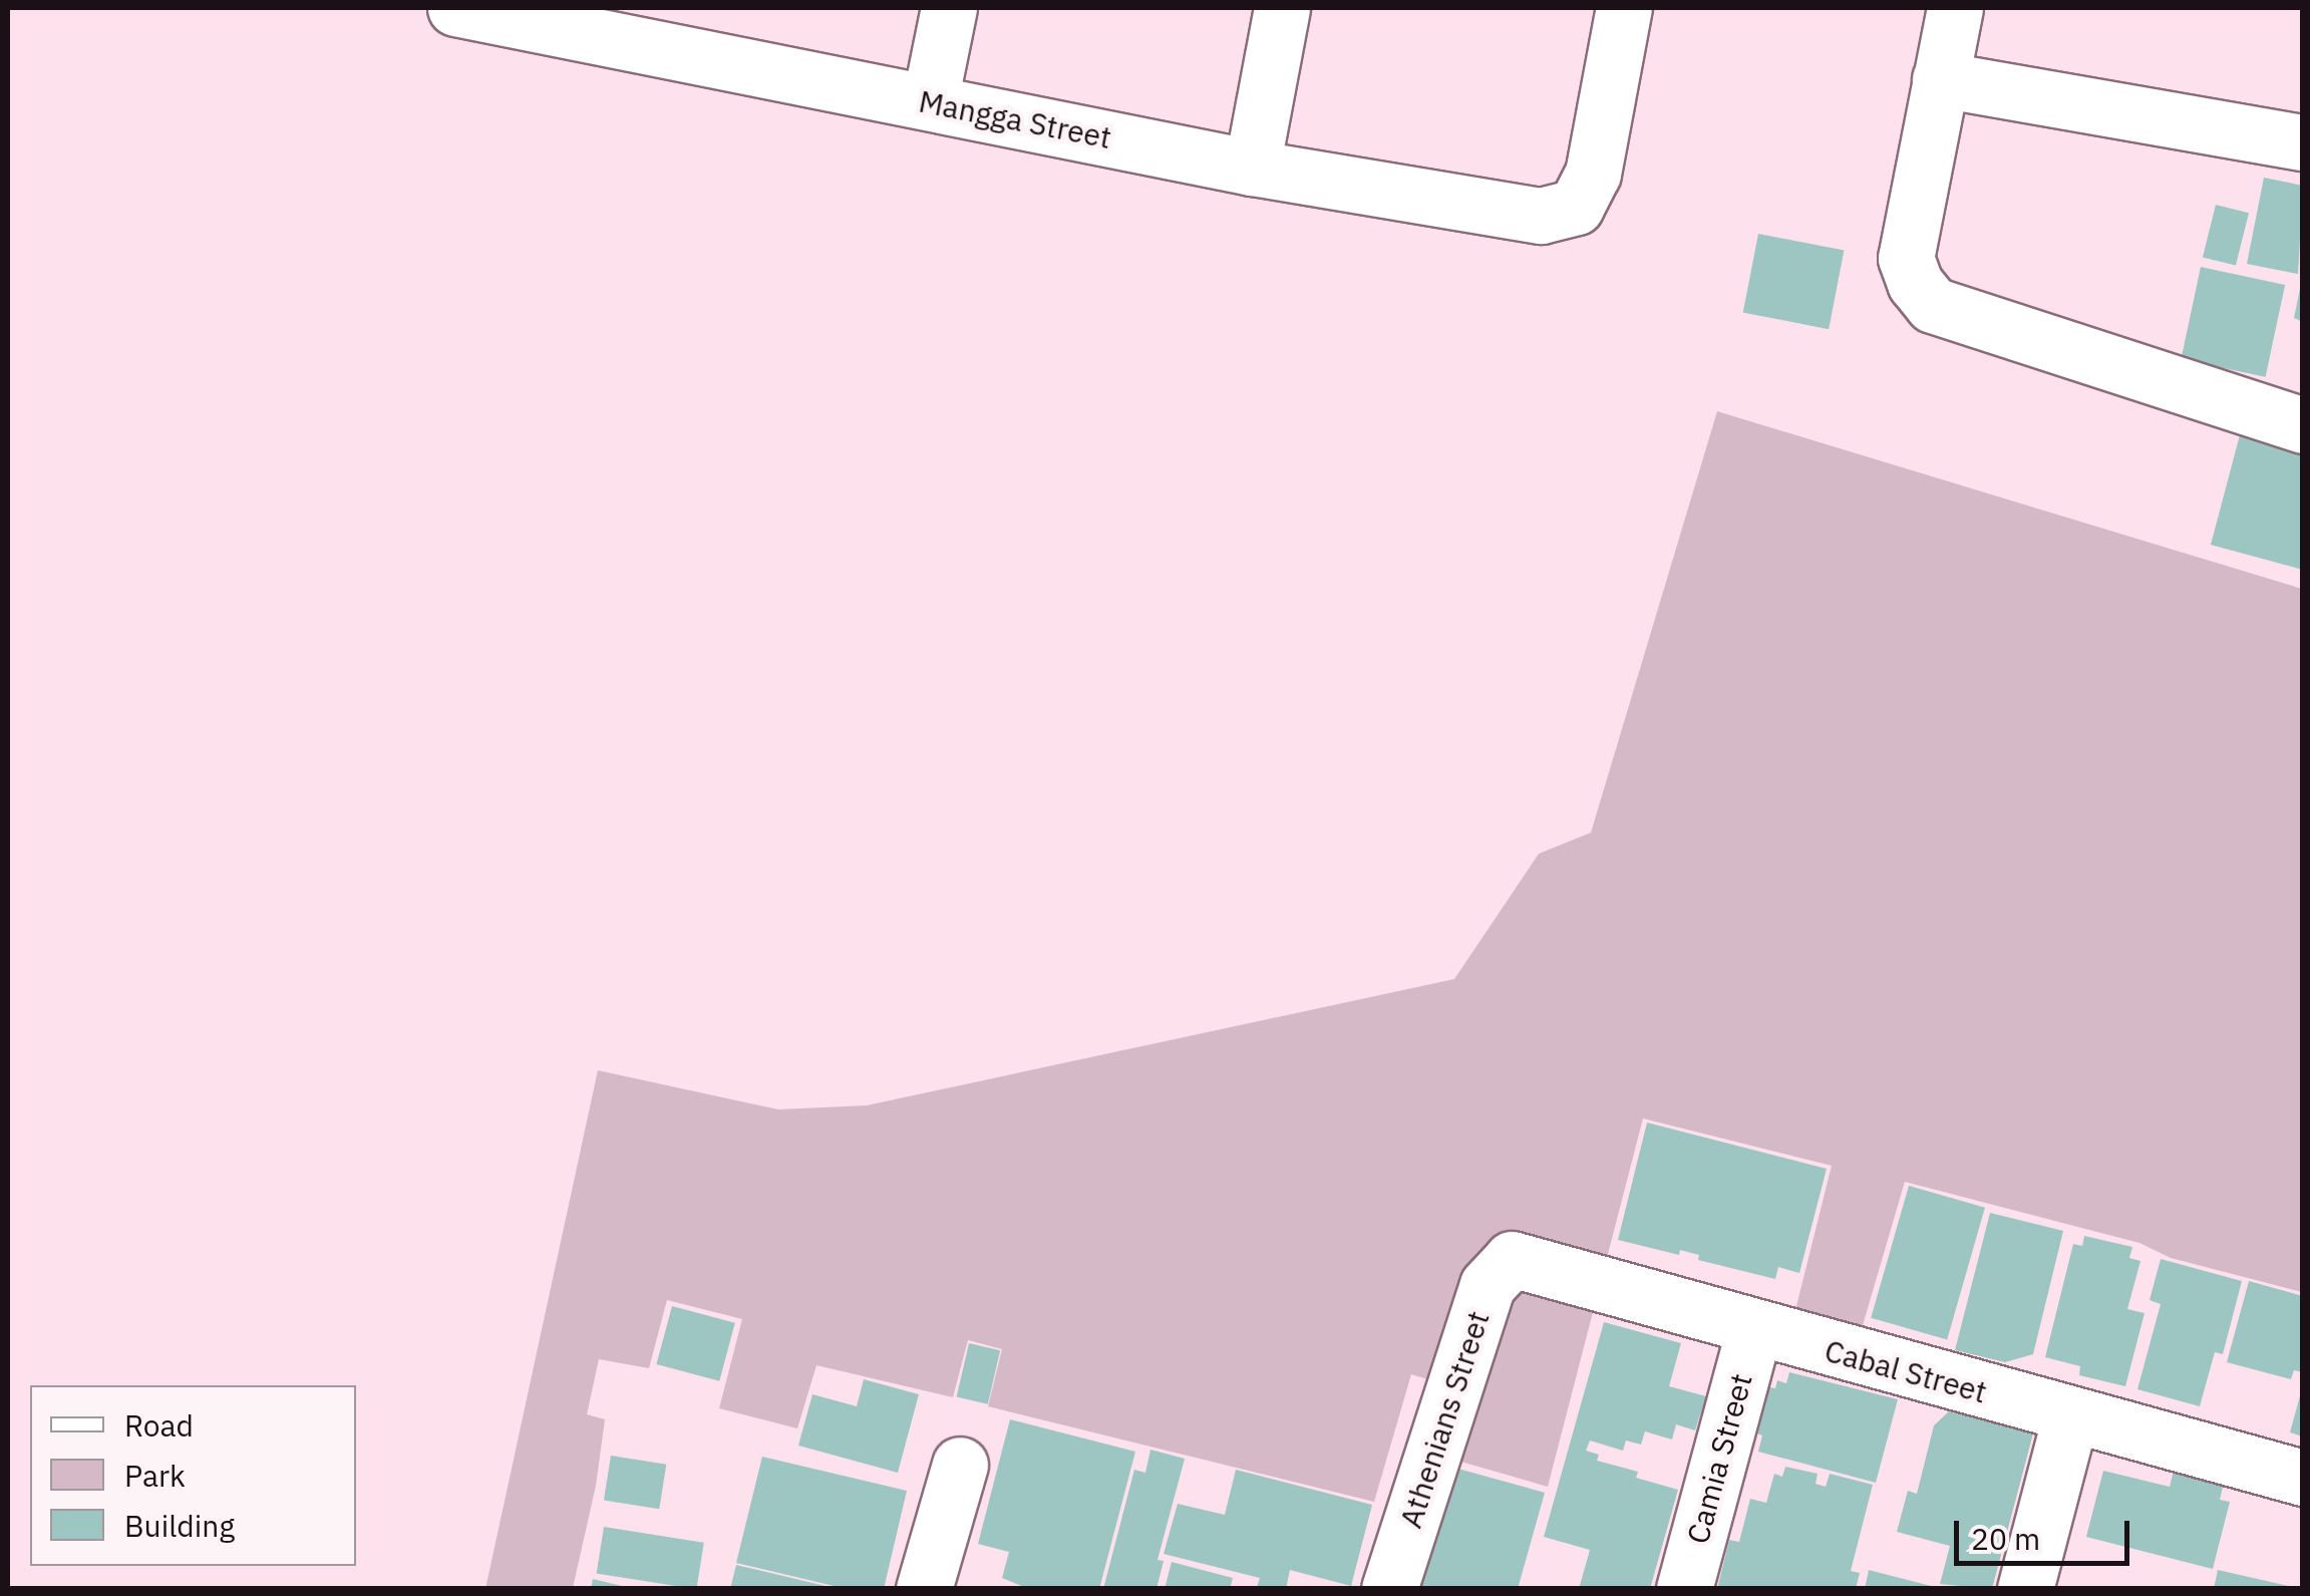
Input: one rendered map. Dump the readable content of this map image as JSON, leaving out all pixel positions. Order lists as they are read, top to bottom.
{
  "streets": {
    "street": [
      "Mangga Street",
      "Cabal Street",
      "Athenians Street",
      "Camia Street"
    ]
  },
  "crossings": [
    ["Cabal Street", "Athenians Street"],
    ["Cabal Street", "Camia Street"]
  ],
  "legend": ["Road", "Park", "Building"],
  "scale_bar": "20 m"
}
